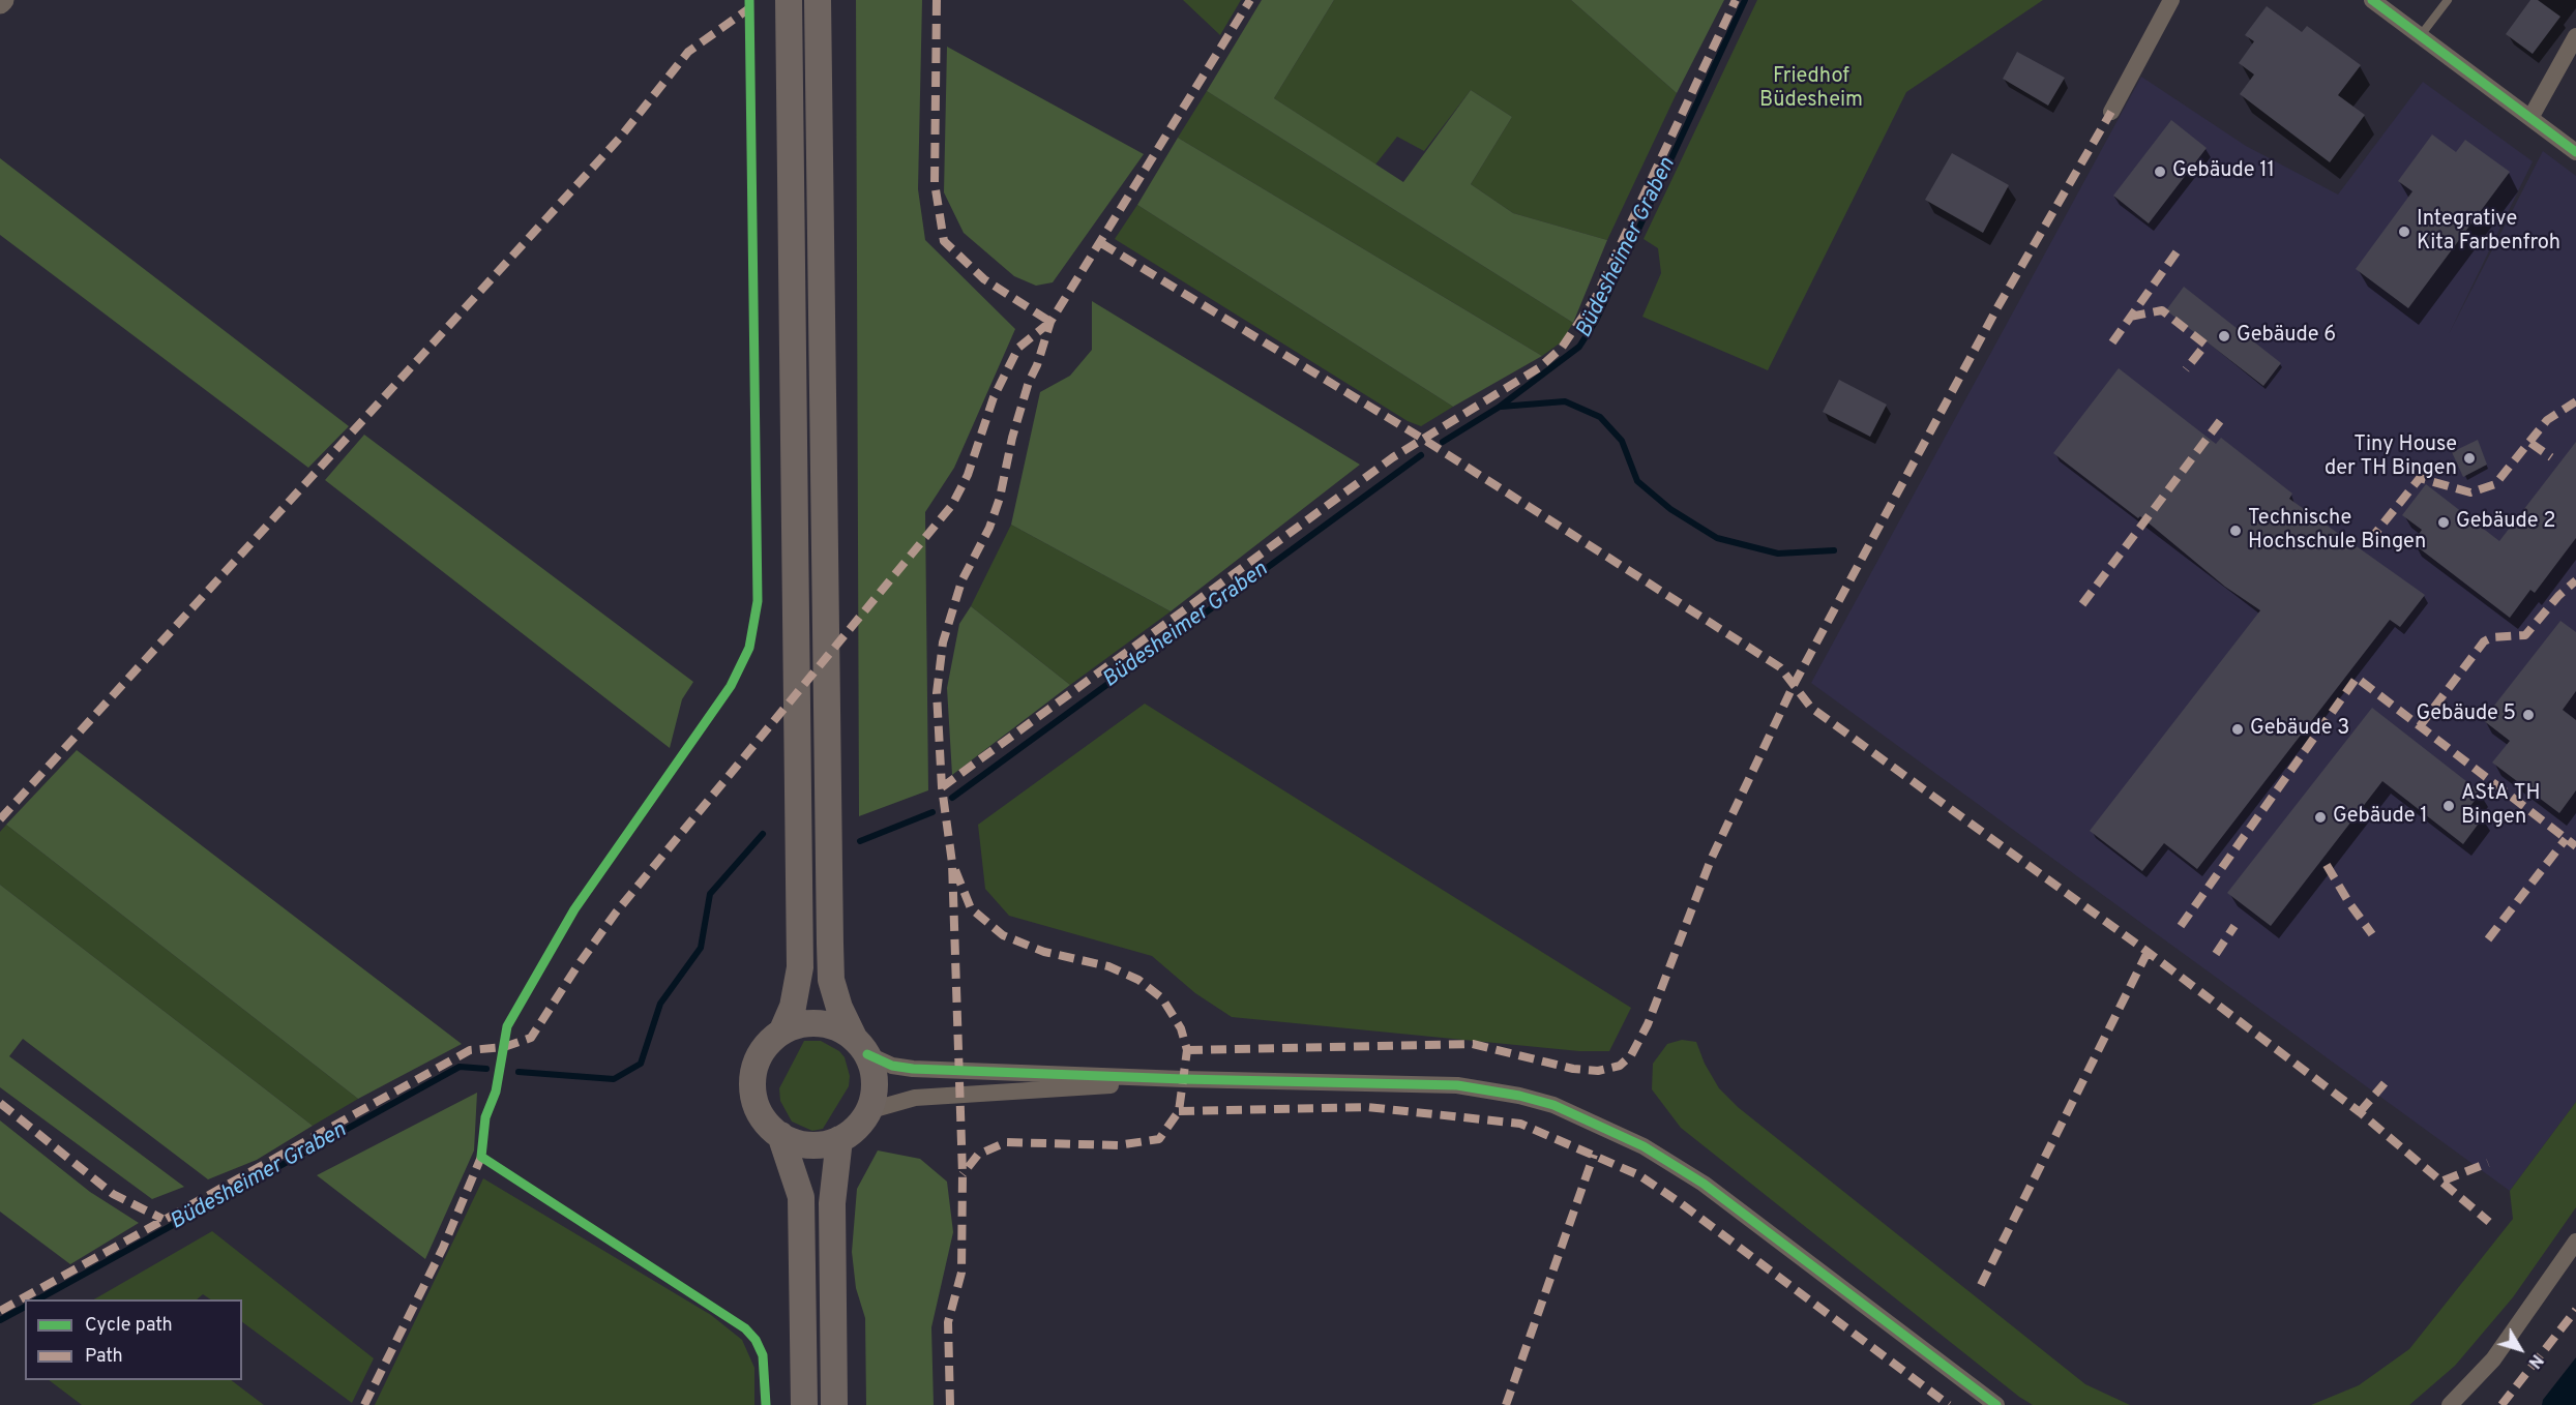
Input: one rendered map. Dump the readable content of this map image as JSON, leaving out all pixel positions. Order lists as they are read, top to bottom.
{
  "water": ["Büdesheimer Graben"],
  "parks": ["Friedhof Büdesheim"],
  "places": [
    "Gebäude 11",
    "Integrative Kita Farbenfroh",
    "Gebäude 6",
    "Tiny House der TH Bingen",
    "Gebäude 2",
    "Technische Hochschule Bingen",
    "Gebäude 5",
    "Gebäude 3",
    "AStA TH Bingen",
    "Gebäude 1"
  ],
  "legend": ["Cycle path", "Path"],
  "north": "bottom right"
}
